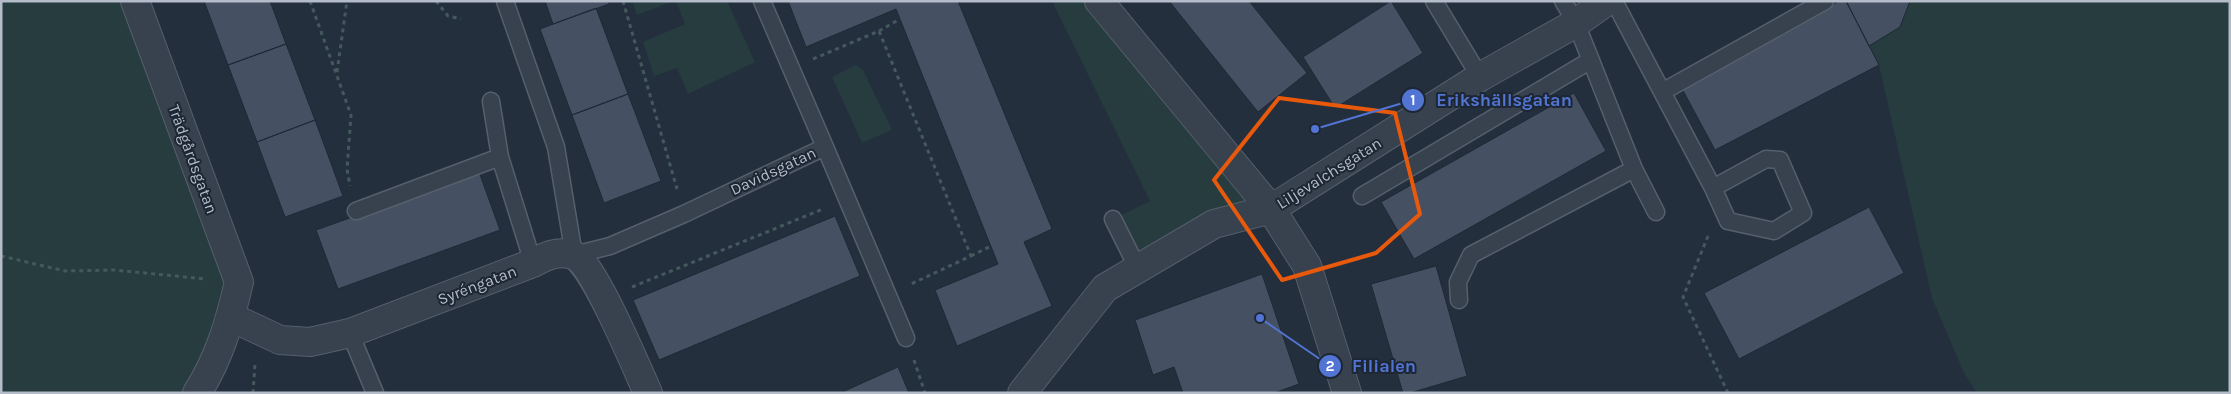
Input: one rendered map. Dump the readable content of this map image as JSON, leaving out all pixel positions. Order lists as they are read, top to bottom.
{
  "streets": {
    "street": ["Trädgårdsgatan", "Liljevalchsgatan", "Syréngatan"],
    "lane": ["Davidsgatan"]
  },
  "crossings": [
    ["Davidsgatan", "Syréngatan"]
  ],
  "places": ["Erikshällsgatan", "Filialen"]
}
